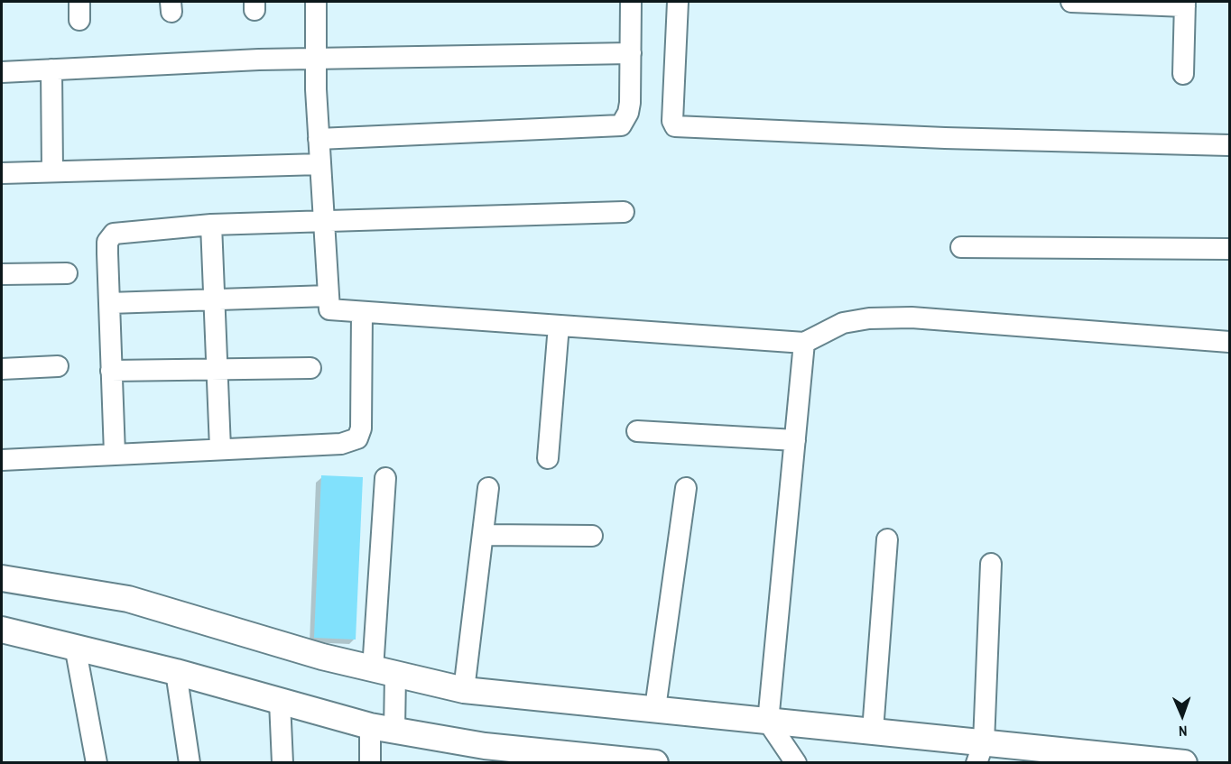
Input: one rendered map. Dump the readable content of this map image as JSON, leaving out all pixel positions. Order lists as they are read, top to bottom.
{
  "north": "bottom"
}
